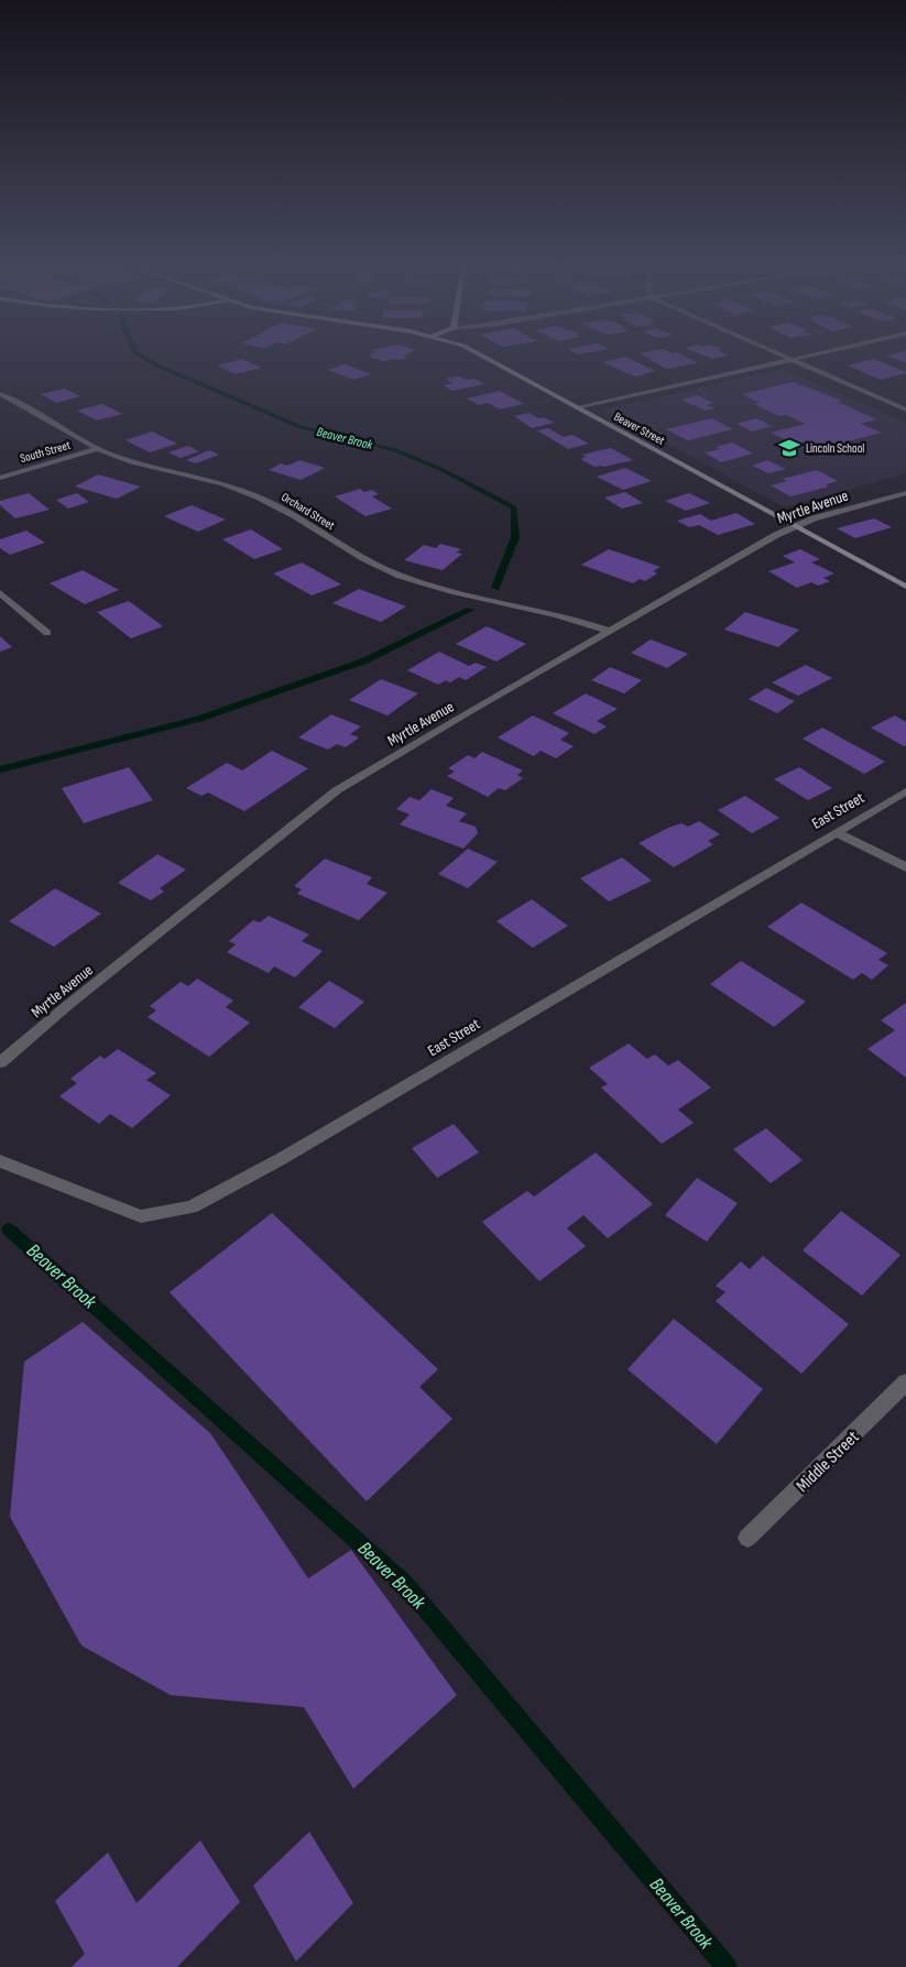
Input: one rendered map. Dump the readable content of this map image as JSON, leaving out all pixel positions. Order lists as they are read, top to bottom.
{
  "streets": {
    "street": [
      "Beaver Street",
      "South Street",
      "Myrtle Avenue",
      "Orchard Street",
      "East Street",
      "Middle Street"
    ]
  },
  "crossings": [
    ["Beaver Street", "Myrtle Avenue"],
    ["South Street", "Orchard Street"],
    ["Myrtle Avenue", "Orchard Street"]
  ],
  "water": ["Beaver Brook"],
  "places": {
    "school or university": ["Lincoln School"]
  }
}
